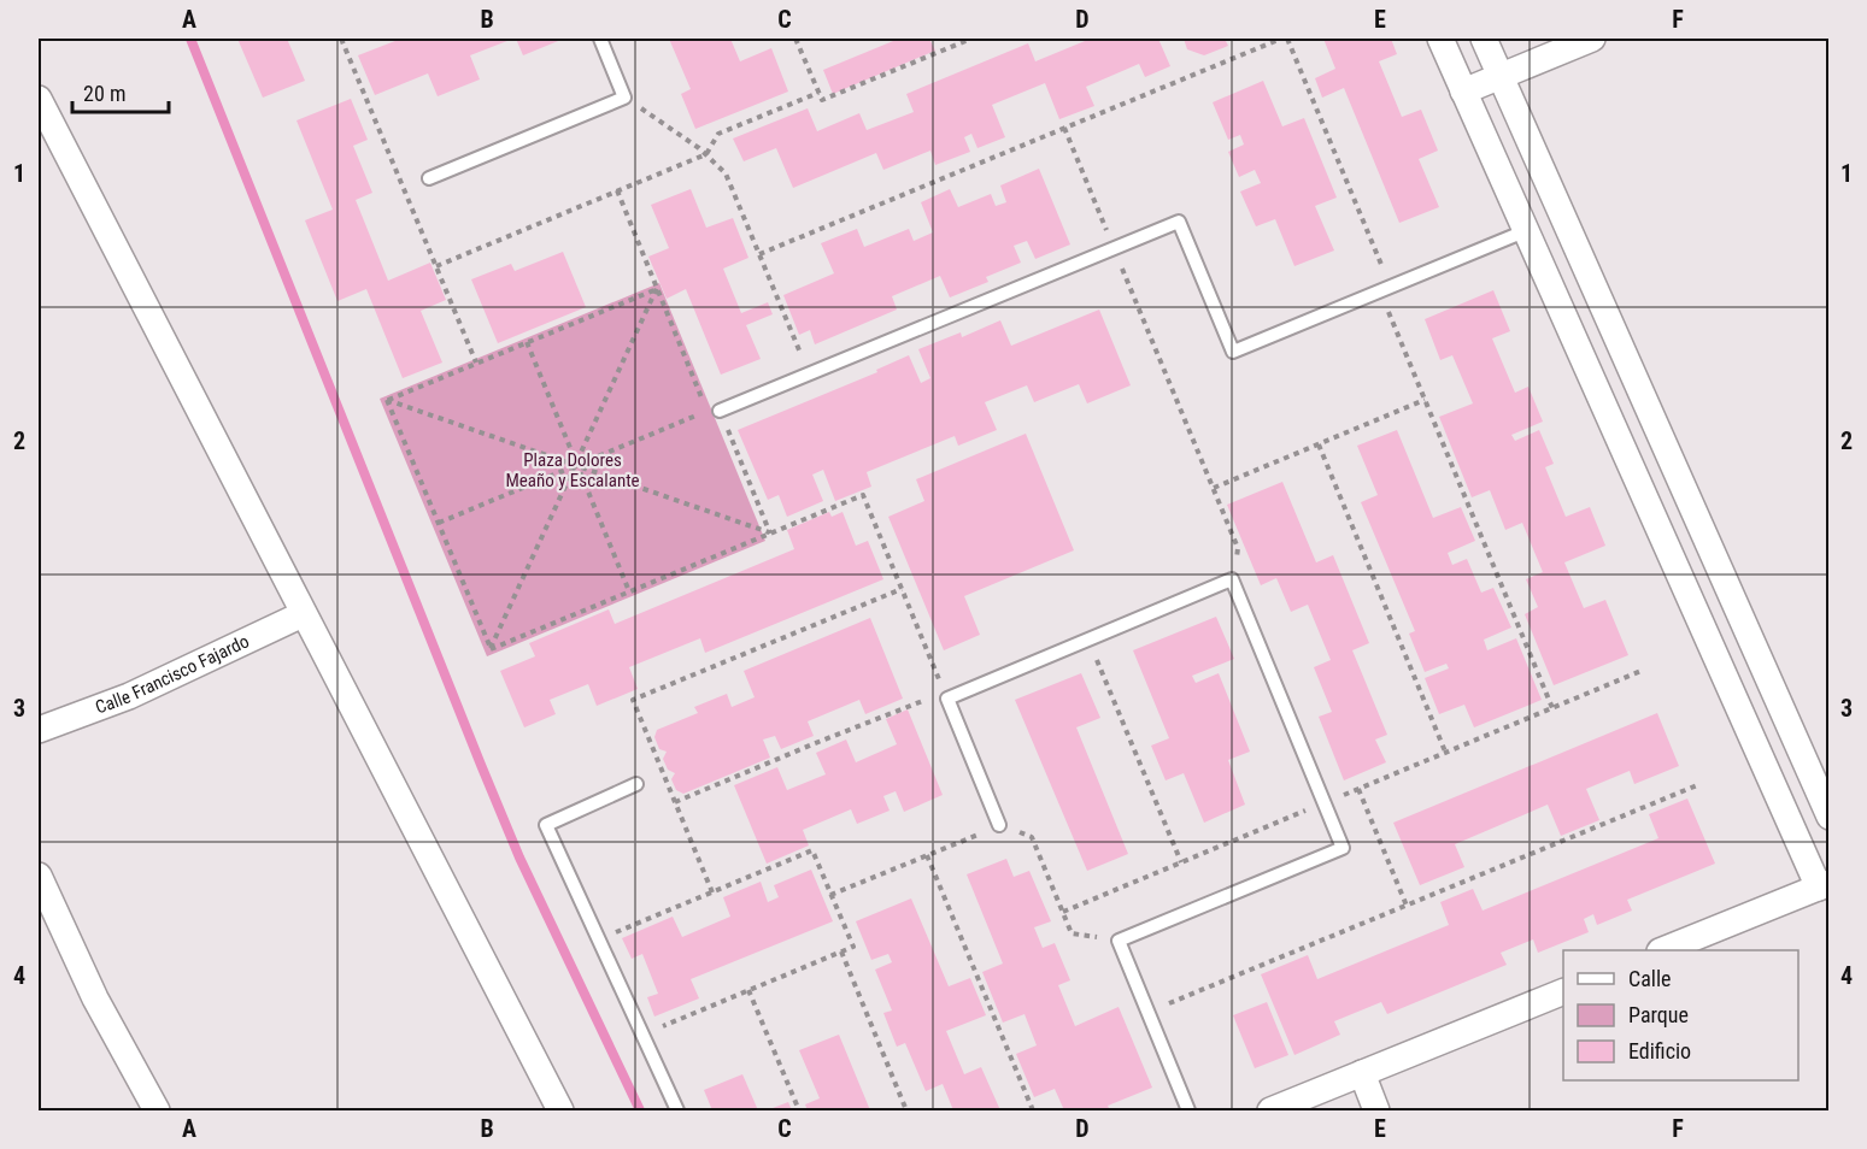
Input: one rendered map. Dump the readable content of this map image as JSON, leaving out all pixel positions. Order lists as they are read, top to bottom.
{
  "streets": {
    "street": ["Calle Francisco Fajardo"]
  },
  "parks": ["Plaza Dolores Meaño y Escalante"],
  "legend": ["Calle", "Parque", "Edificio"],
  "scale_bar": "20 m",
  "grid": {
    "columns": [
      "A",
      "B",
      "C",
      "D",
      "E",
      "F"
    ],
    "rows": [
      "1",
      "2",
      "3",
      "4"
    ]
  }
}
